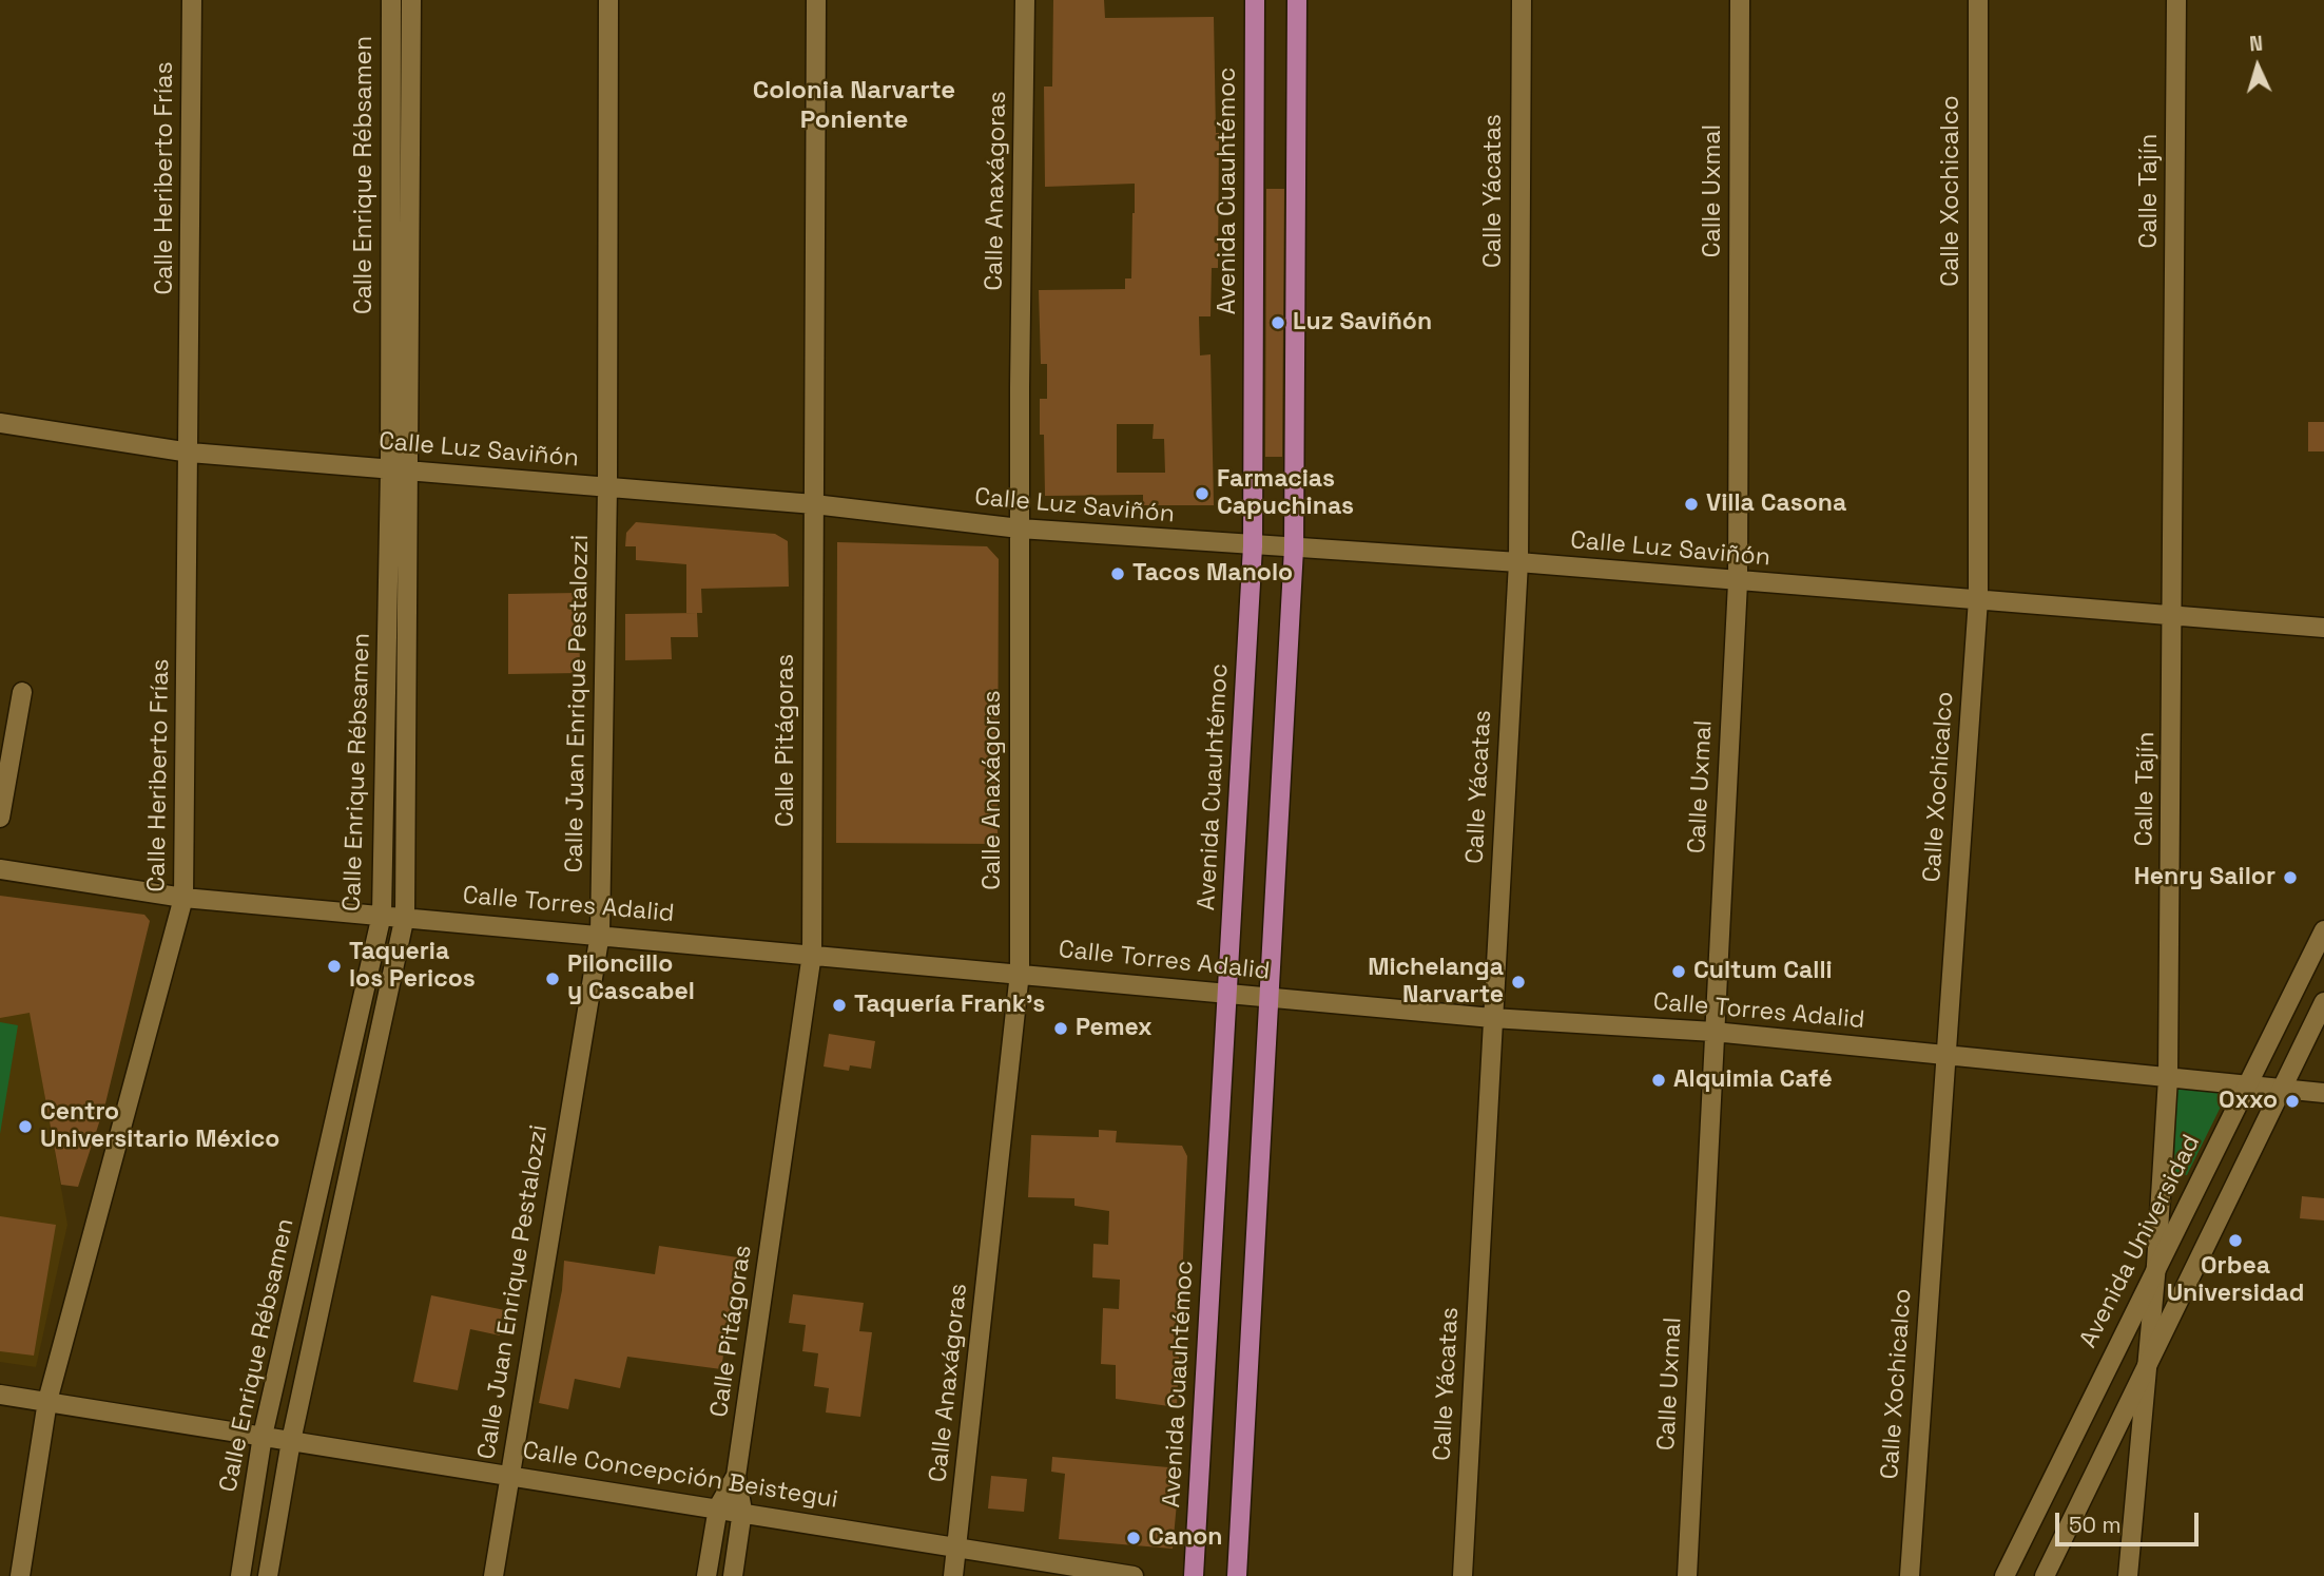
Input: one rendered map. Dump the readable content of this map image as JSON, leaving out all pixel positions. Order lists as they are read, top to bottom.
{
  "streets": {
    "main road": ["Avenida Cuauhtémoc"],
    "street": [
      "Calle Enrique Rébsamen",
      "Calle Heriberto Frías",
      "Calle Anaxágoras",
      "Calle Yácatas",
      "Calle Uxmal",
      "Calle Xochicalco",
      "Calle Tajín",
      "Calle Luz Saviñón",
      "Calle Juan Enrique Pestalozzi",
      "Calle Pitágoras",
      "Calle Torres Adalid",
      "Avenida Universidad",
      "Calle Concepción Beistegui"
    ]
  },
  "crossings": [
    ["Calle Enrique Rébsamen", "Calle Luz Saviñón"],
    ["Calle Enrique Rébsamen", "Calle Torres Adalid"],
    ["Calle Enrique Rébsamen", "Calle Concepción Beistegui"],
    ["Calle Heriberto Frías", "Calle Luz Saviñón"],
    ["Calle Heriberto Frías", "Calle Torres Adalid"],
    ["Calle Heriberto Frías", "Calle Concepción Beistegui"],
    ["Calle Anaxágoras", "Calle Luz Saviñón"],
    ["Calle Anaxágoras", "Calle Torres Adalid"],
    ["Calle Anaxágoras", "Calle Concepción Beistegui"],
    ["Avenida Cuauhtémoc", "Calle Luz Saviñón"],
    ["Avenida Cuauhtémoc", "Calle Torres Adalid"],
    ["Calle Yácatas", "Calle Luz Saviñón"],
    ["Calle Yácatas", "Calle Torres Adalid"],
    ["Calle Uxmal", "Calle Luz Saviñón"],
    ["Calle Uxmal", "Calle Torres Adalid"],
    ["Calle Xochicalco", "Calle Luz Saviñón"],
    ["Calle Xochicalco", "Calle Torres Adalid"],
    ["Calle Tajín", "Calle Luz Saviñón"],
    ["Calle Tajín", "Calle Torres Adalid"],
    ["Calle Tajín", "Avenida Universidad"],
    ["Calle Luz Saviñón", "Calle Juan Enrique Pestalozzi"],
    ["Calle Luz Saviñón", "Calle Pitágoras"],
    ["Calle Juan Enrique Pestalozzi", "Calle Torres Adalid"],
    ["Calle Juan Enrique Pestalozzi", "Calle Concepción Beistegui"],
    ["Calle Pitágoras", "Calle Torres Adalid"],
    ["Calle Pitágoras", "Calle Concepción Beistegui"],
    ["Calle Torres Adalid", "Avenida Universidad"]
  ],
  "districts": ["Colonia Narvarte Poniente"],
  "places": [
    "Luz Saviñón",
    "Farmacias Capuchinas",
    "Villa Casona",
    "Tacos Manolo",
    "Henry Sailor",
    "Taqueria los Pericos",
    "Cultum Calli",
    "Piloncillo y Cascabel",
    "Michelanga Narvarte",
    "Taquería Frank's",
    "Pemex",
    "Alquimia Café",
    "Oxxo",
    "Centro Universitario México",
    "Orbea Universidad",
    "Canon"
  ],
  "scale_bar": "50 m",
  "north": "top"
}
